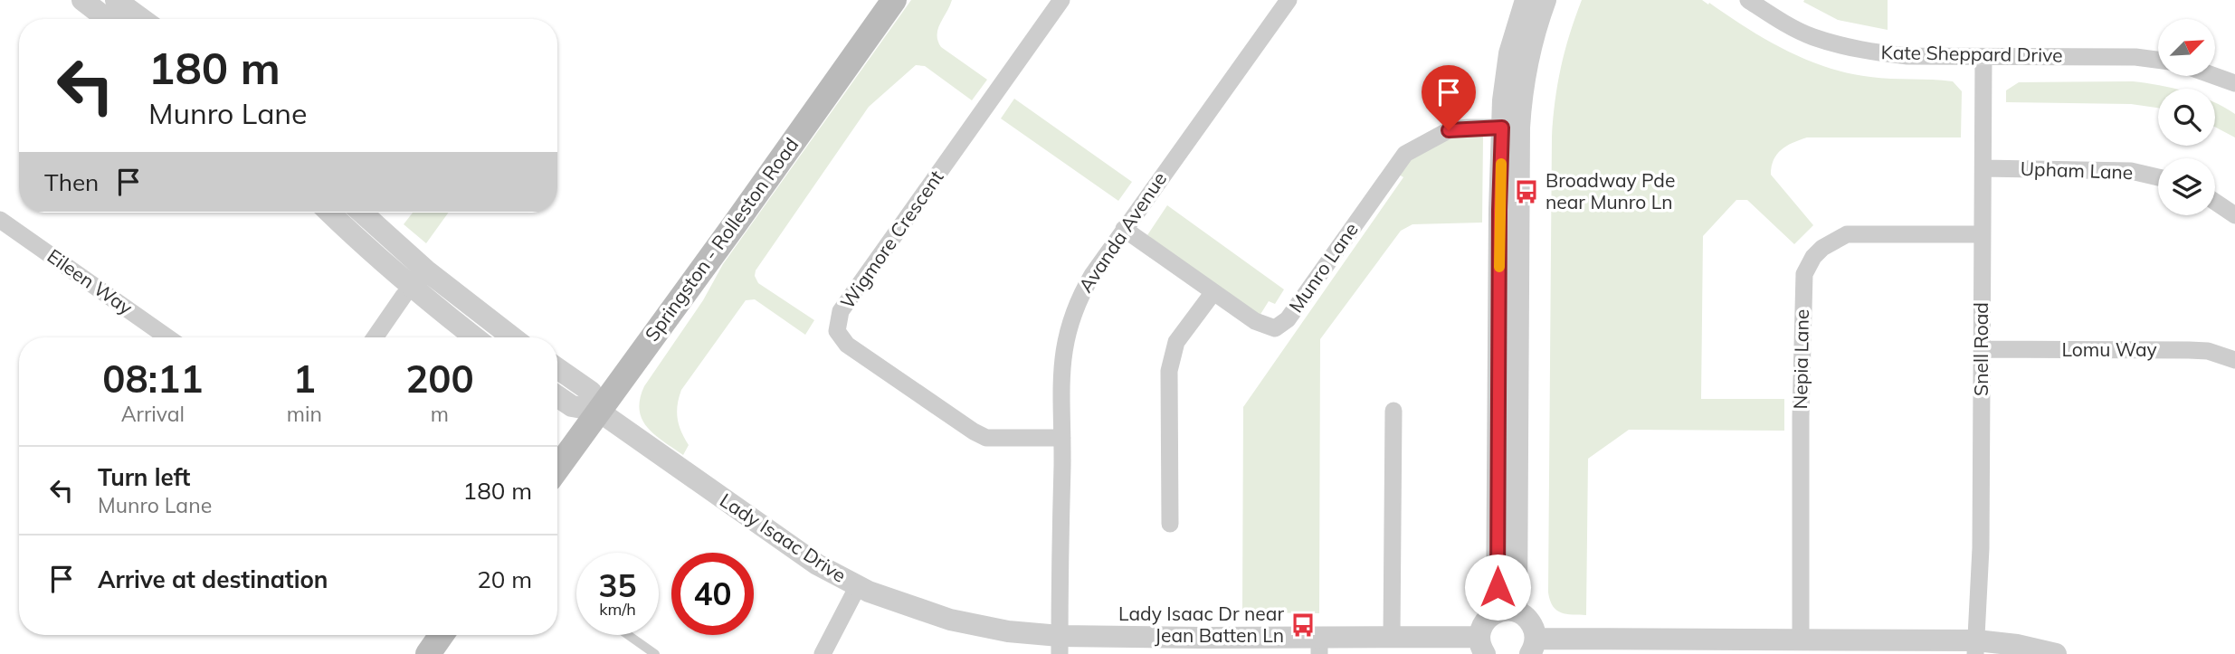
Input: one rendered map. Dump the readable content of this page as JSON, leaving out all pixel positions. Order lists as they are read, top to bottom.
{
  "streets": {
    "main road": ["Springston - Rolleston Road"],
    "street": [
      "Kate Sheppard Drive",
      "Upham Lane",
      "Avanda Avenue",
      "Wigmore Crescent",
      "Munro Lane",
      "Eileen Way",
      "Snell Road",
      "Lomu Way",
      "Nepia Lane",
      "Lady Isaac Drive"
    ]
  },
  "crossings": [
    ["Kate Sheppard Drive", "Snell Road"],
    ["Upham Lane", "Snell Road"],
    ["Avanda Avenue", "Wigmore Crescent"],
    ["Avanda Avenue", "Munro Lane"],
    ["Avanda Avenue", "Lady Isaac Drive"],
    ["Springston - Rolleston Road", "Lady Isaac Drive"],
    ["Snell Road", "Lomu Way"],
    ["Snell Road", "Nepia Lane"]
  ],
  "places": {
    "bus stop": ["Broadway Pde near Munro Ln", "Lady Isaac Dr near Jean Batten Ln"]
  },
  "north": "top right",
  "page": {
    "turn": ["180 m", "Munro Lane"],
    "then": "Then",
    "eta": [
      "08:11",
      "Arrival",
      "1",
      "min",
      "200",
      "m"
    ],
    "list": [
      {
        "name": "Turn left",
        "note": "Munro Lane",
        "value": "180 m"
      },
      {
        "name": "Arrive at destination",
        "value": "20 m"
      }
    ],
    "speed": "35 km/h",
    "limit": "40"
  }
}
